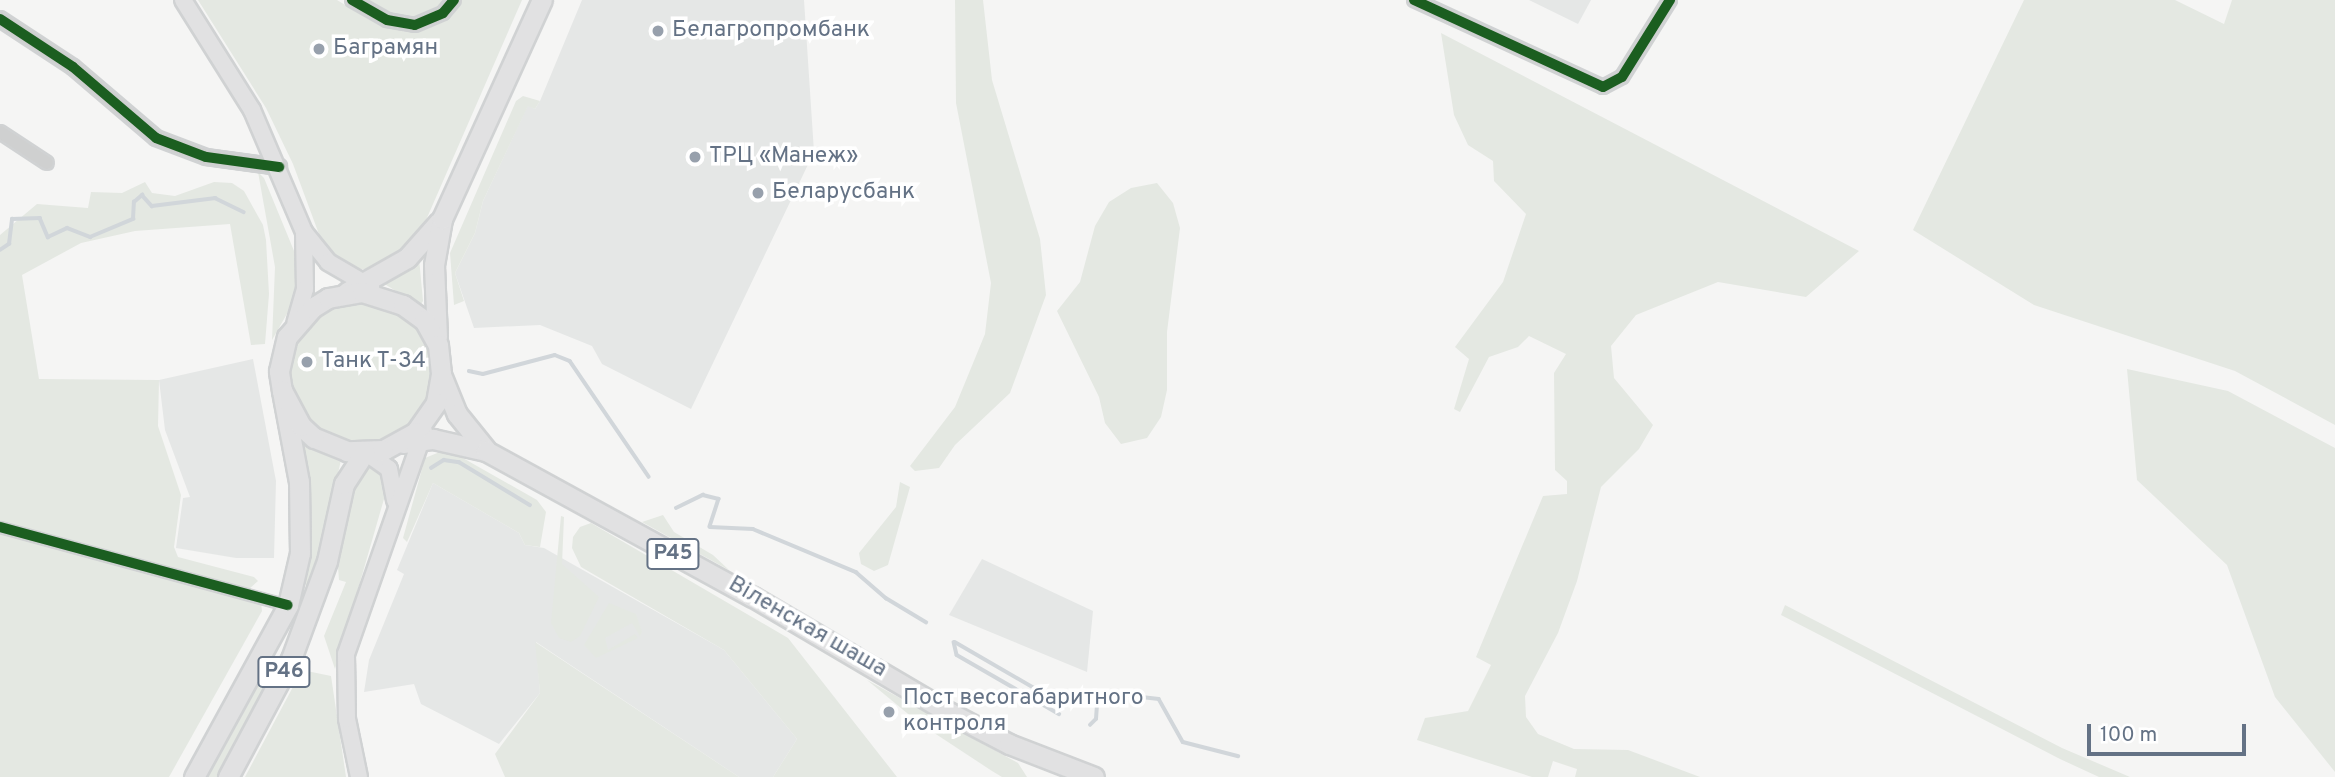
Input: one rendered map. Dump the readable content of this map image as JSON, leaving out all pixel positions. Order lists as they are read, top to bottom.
{
  "streets": {
    "main road": ["Р45", "Віленская шаша", "Р46"]
  },
  "crossings": [
    ["Р45", "Віленская шаша"],
    ["Р45", "Р46"]
  ],
  "places": [
    "Белагропромбанк",
    "Баграмян",
    "ТРЦ «Манеж»",
    "Беларусбанк",
    "Танк Т-34",
    "Пост весогабаритного контроля"
  ],
  "scale_bar": "100 m"
}
